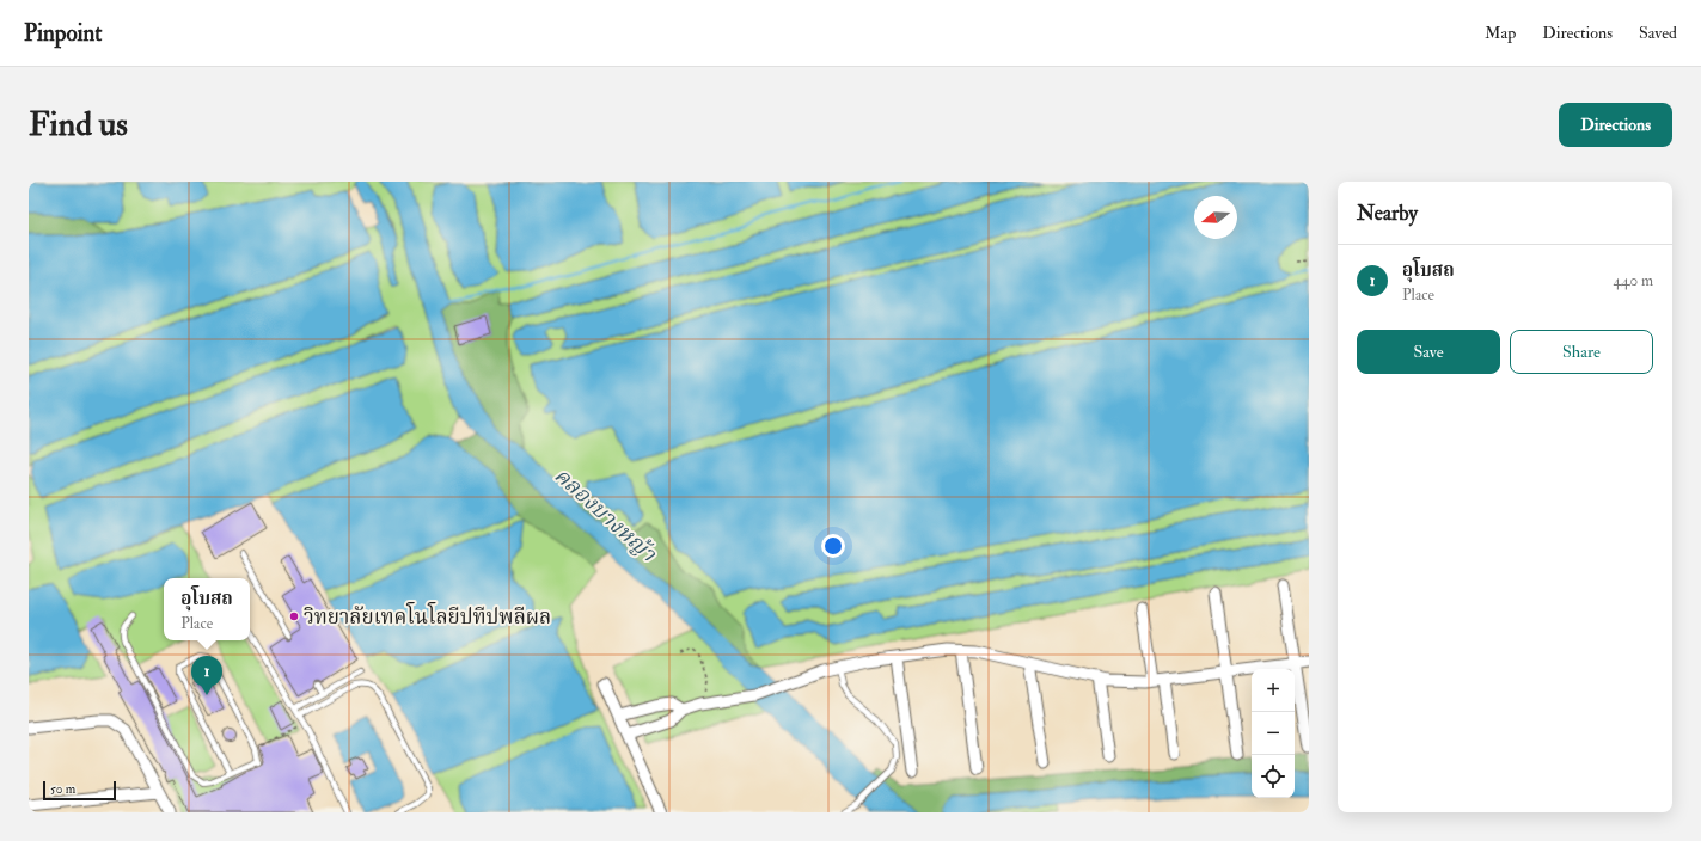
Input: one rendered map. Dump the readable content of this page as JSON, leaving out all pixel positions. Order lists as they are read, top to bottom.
{
  "water": ["คลองบางหญ้า"],
  "places": ["วิทยาลัยเทคโนโลยีปทีปพลีผล"],
  "scale_bar": "50 m",
  "north": "left",
  "page": {
    "header": "Pinpoint",
    "nav": ["Map", "Directions", "Saved"],
    "buttons": [
      "Directions",
      ["Save", "Share"]
    ],
    "title": "Find us",
    "heading": "Nearby",
    "list": [
      {
        "mark": "1",
        "name": "อุโบสถ",
        "note": "Place",
        "value": "440 m"
      }
    ],
    "popup": ["อุโบสถ", "Place"],
    "pins": "1",
    "map_buttons": ["+", "−"],
    "scale": "50 m"
  }
}
